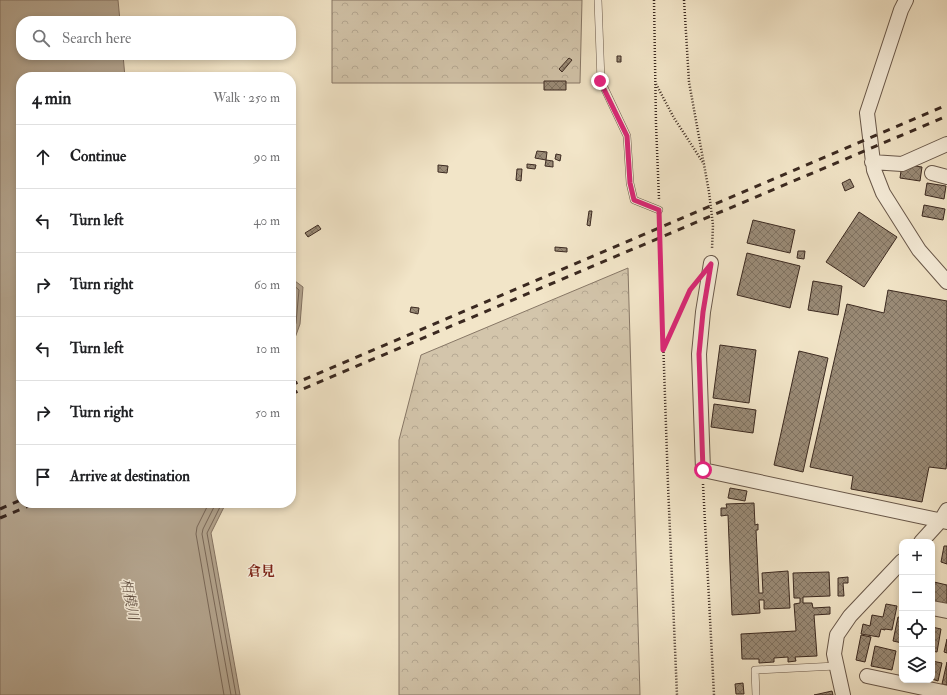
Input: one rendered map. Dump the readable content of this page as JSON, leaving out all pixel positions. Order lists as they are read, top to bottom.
{
  "districts": ["倉見"],
  "water": ["相模川"],
  "page": {
    "search": "Search here",
    "heading": ["4 min", "Walk · 250 m"],
    "list": [
      ["Continue", "90 m"],
      ["Turn left", "40 m"],
      ["Turn right", "60 m"],
      ["Turn left", "10 m"],
      ["Turn right", "50 m"],
      "Arrive at destination"
    ],
    "map_buttons": ["+", "−"]
  }
}
